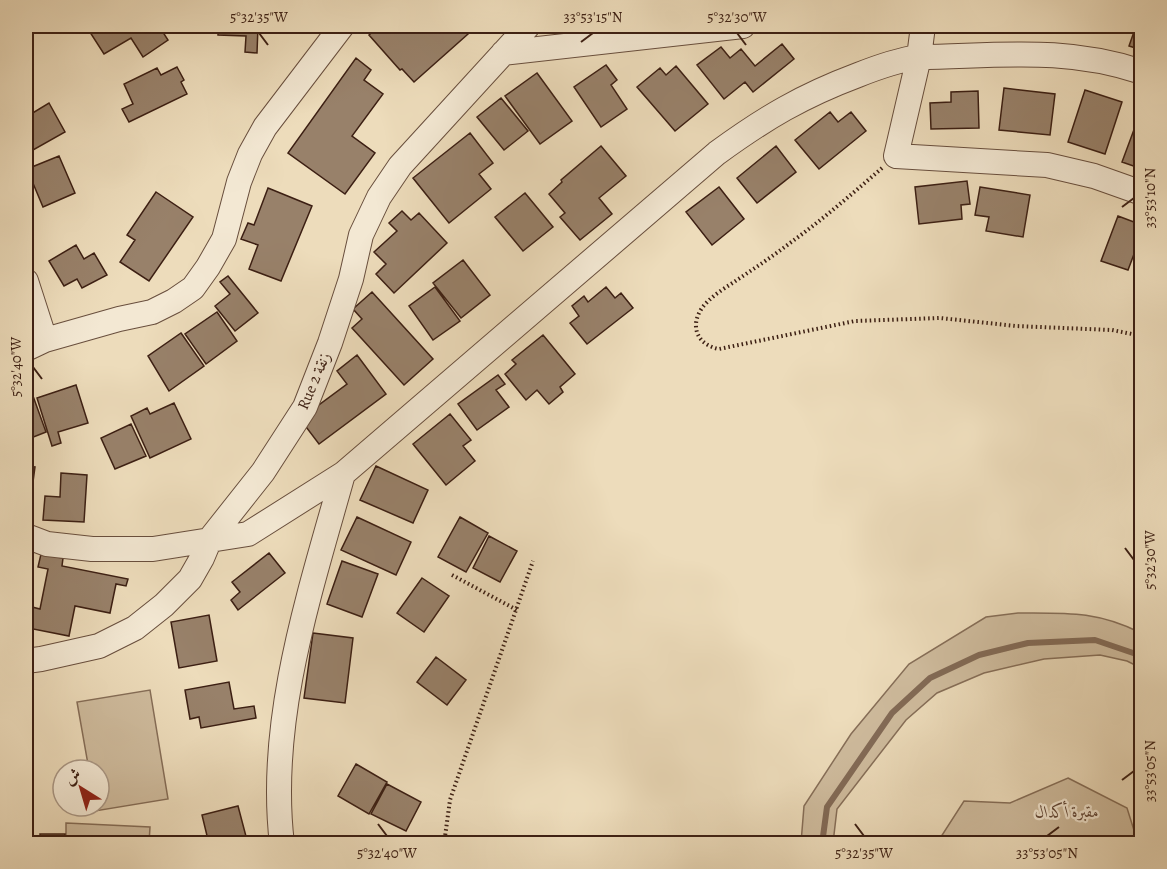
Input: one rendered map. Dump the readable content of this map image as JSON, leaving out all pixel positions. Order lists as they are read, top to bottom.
{
  "streets": {
    "street": ["Rue 2 زنقة"]
  },
  "parks": ["مقبرة أكدال"],
  "north": "top left",
  "coordinates": [
    "5°32'35\"W",
    "33°53'15\"N",
    "5°32'30\"W",
    "33°53'10\"N",
    "5°32'40\"W",
    "33°53'05\"N"
  ]
}
